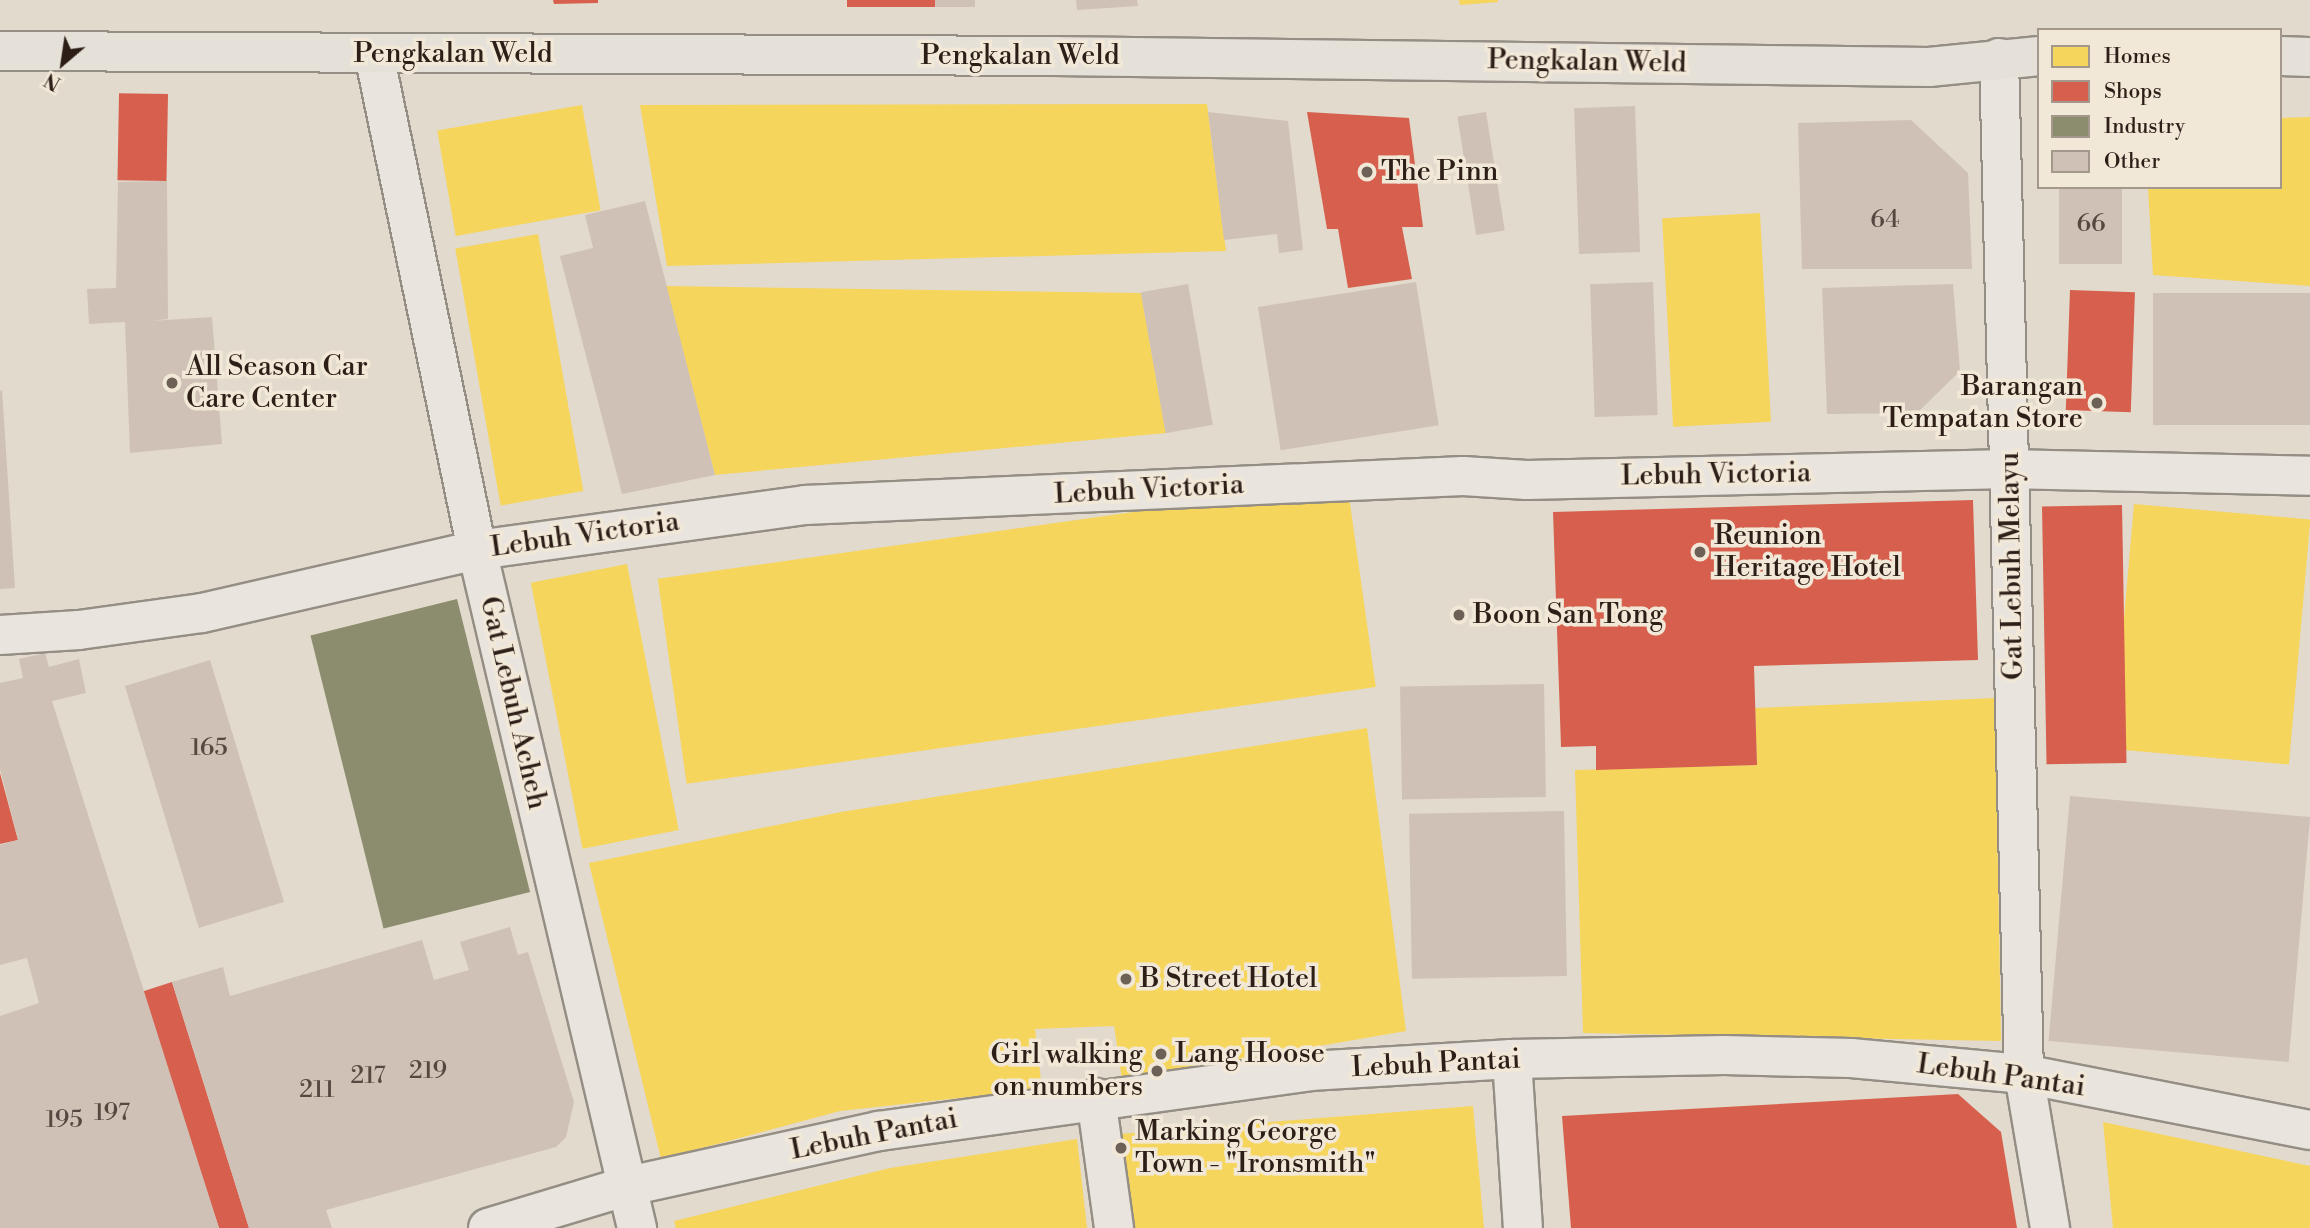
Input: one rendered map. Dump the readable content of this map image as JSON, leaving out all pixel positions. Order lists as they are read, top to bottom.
{
  "streets": {
    "main road": ["Pengkalan Weld"],
    "street": [
      "Lebuh Victoria",
      "Gat Lebuh Melayu",
      "Gat Lebuh Acheh",
      "Lebuh Pantai"
    ]
  },
  "crossings": [
    ["Pengkalan Weld", "Gat Lebuh Melayu"],
    ["Pengkalan Weld", "Gat Lebuh Acheh"],
    ["Lebuh Victoria", "Gat Lebuh Melayu"],
    ["Lebuh Victoria", "Gat Lebuh Acheh"],
    ["Gat Lebuh Melayu", "Lebuh Pantai"],
    ["Gat Lebuh Acheh", "Lebuh Pantai"]
  ],
  "places": [
    "The Pinn",
    "All Season Car Care Center",
    "Barangan Tempatan Store",
    "Reunion Heritage Hotel",
    "Boon San Tong",
    "B Street Hotel",
    "Lang Hoose",
    "Girl walking on numbers",
    "Marking George Town - \"Ironsmith\""
  ],
  "house_numbers": [
    "64",
    "66",
    "165",
    "219",
    "217",
    "211",
    "197",
    "195"
  ],
  "legend": [
    "Homes",
    "Shops",
    "Industry",
    "Other"
  ],
  "north": "bottom left"
}
